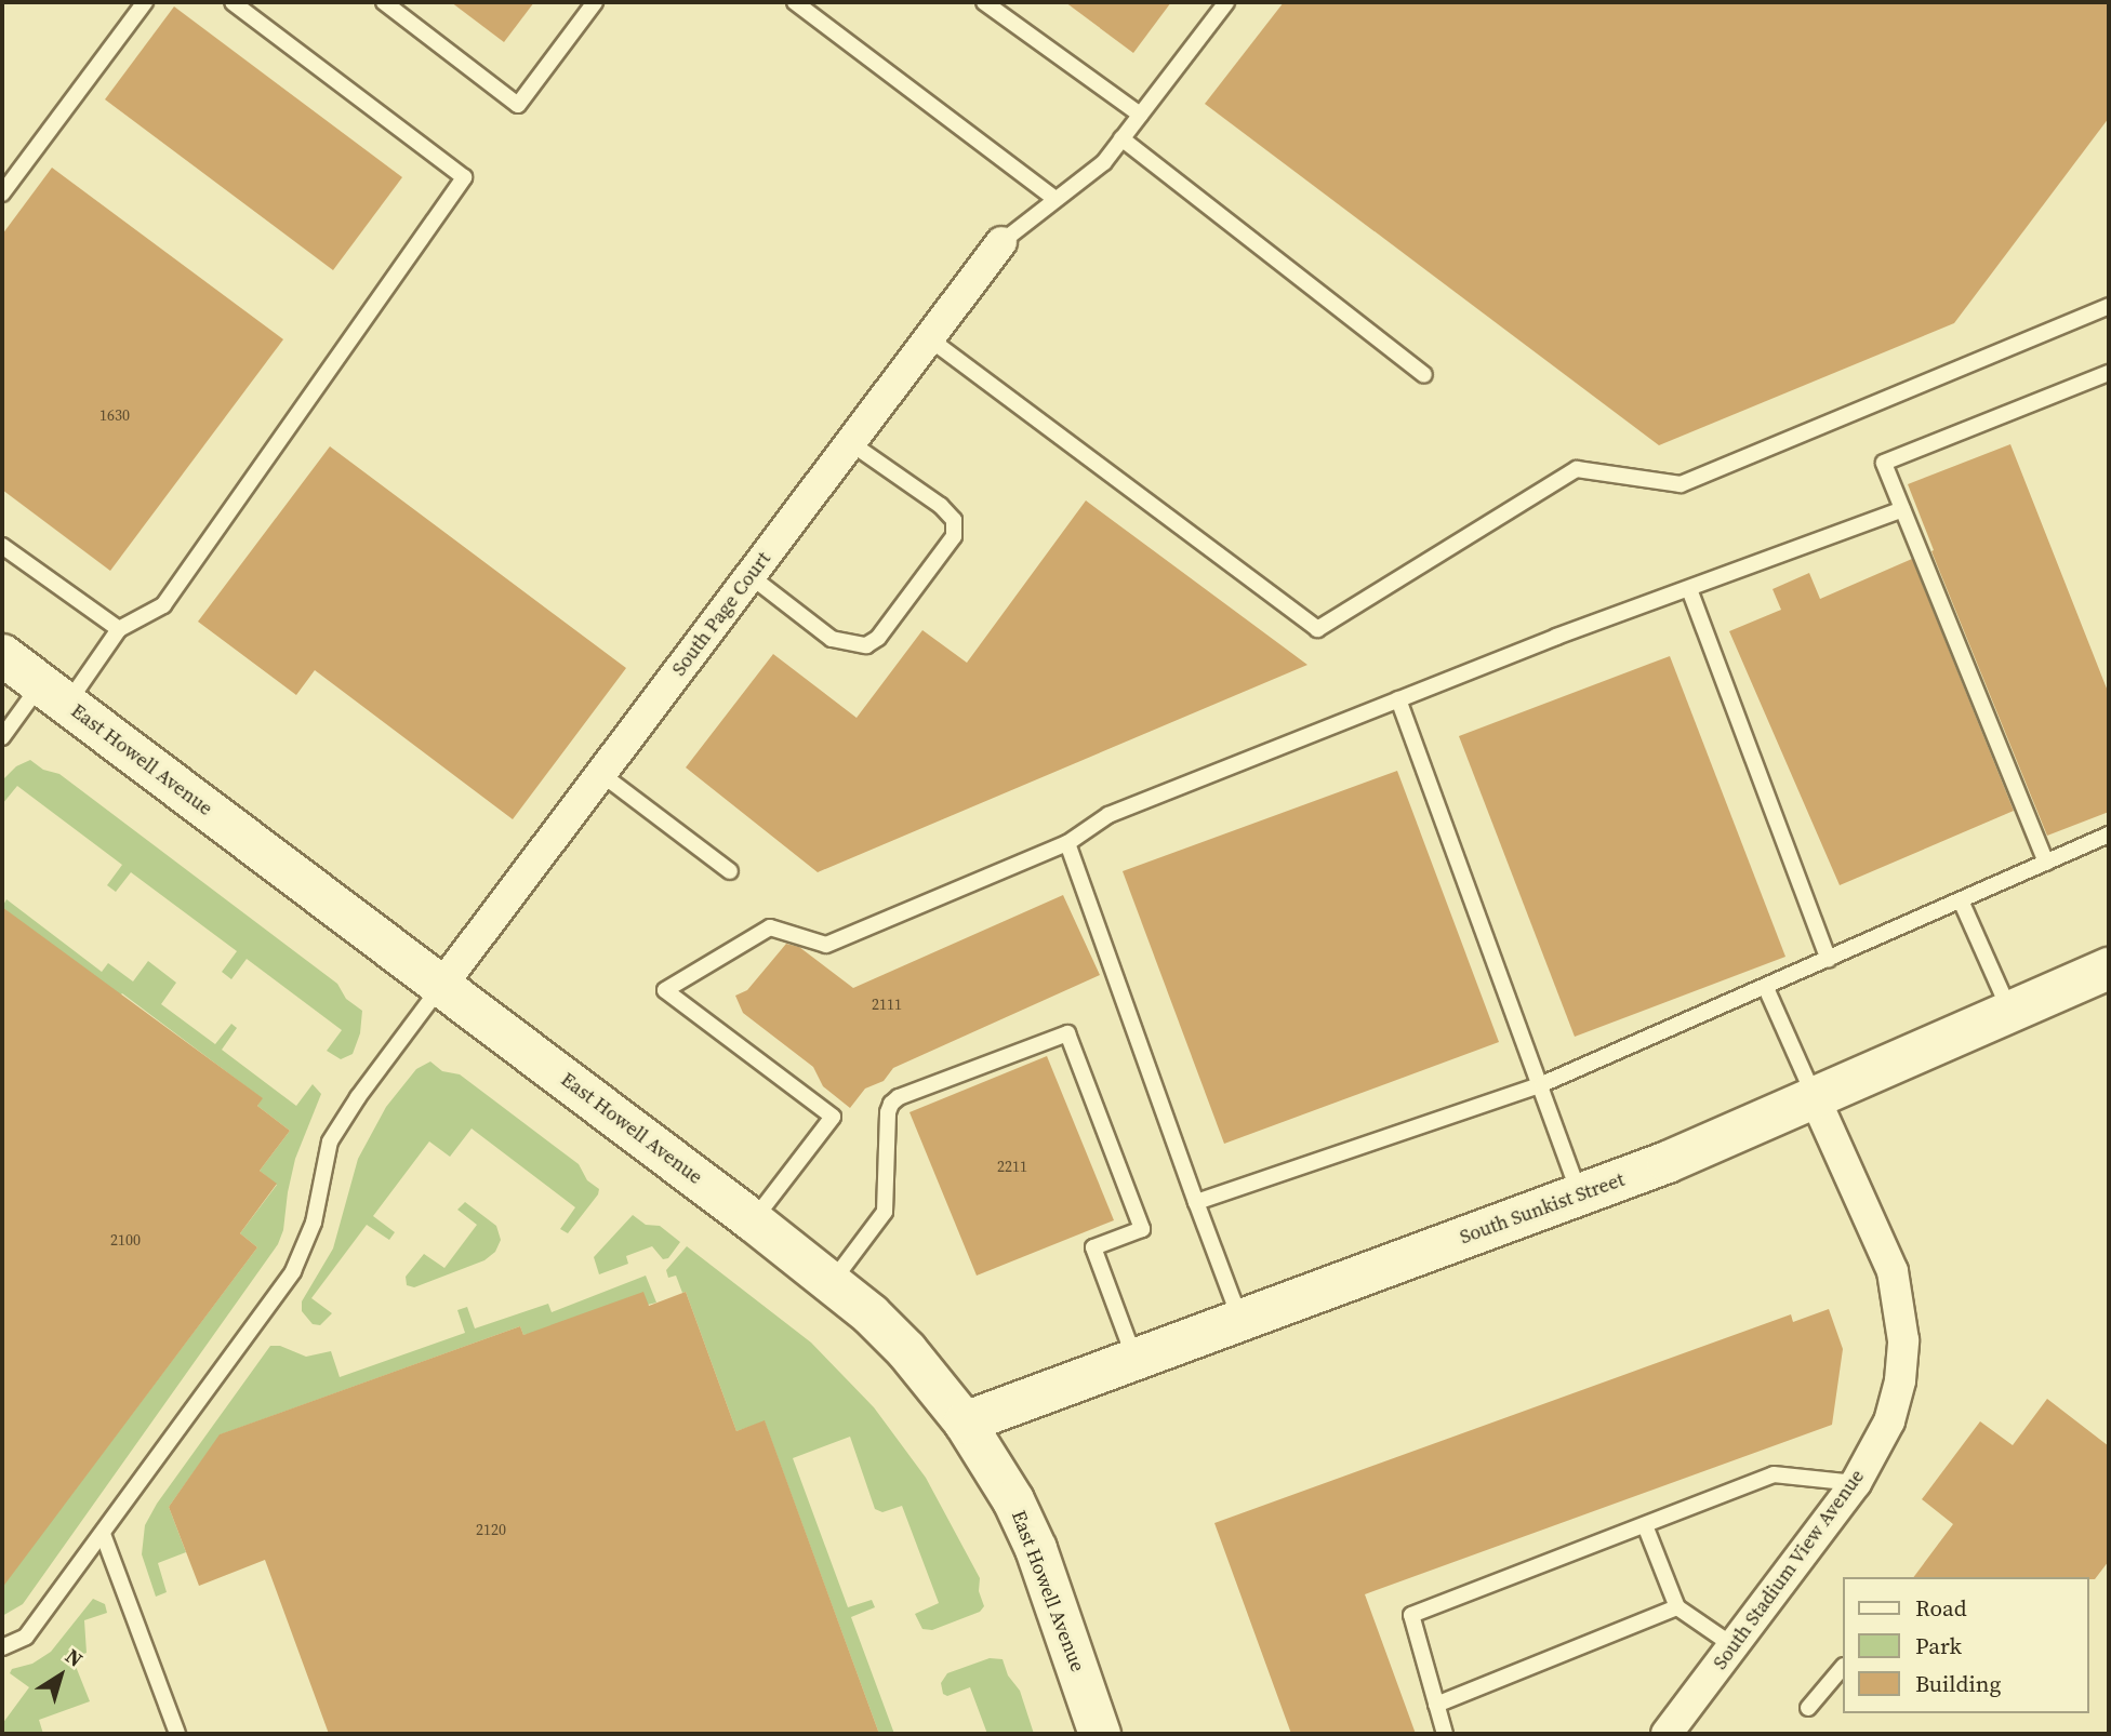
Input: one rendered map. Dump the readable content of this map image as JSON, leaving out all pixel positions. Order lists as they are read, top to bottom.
{
  "streets": {
    "street": [
      "South Page Court",
      "East Howell Avenue",
      "South Sunkist Street",
      "South Stadium View Avenue"
    ]
  },
  "crossings": [
    ["South Page Court", "East Howell Avenue"],
    ["East Howell Avenue", "South Sunkist Street"],
    ["South Sunkist Street", "South Stadium View Avenue"]
  ],
  "house_numbers": [
    "1630",
    "2111",
    "2211",
    "2100",
    "2120"
  ],
  "legend": ["Road", "Park", "Building"],
  "north": "top right"
}
